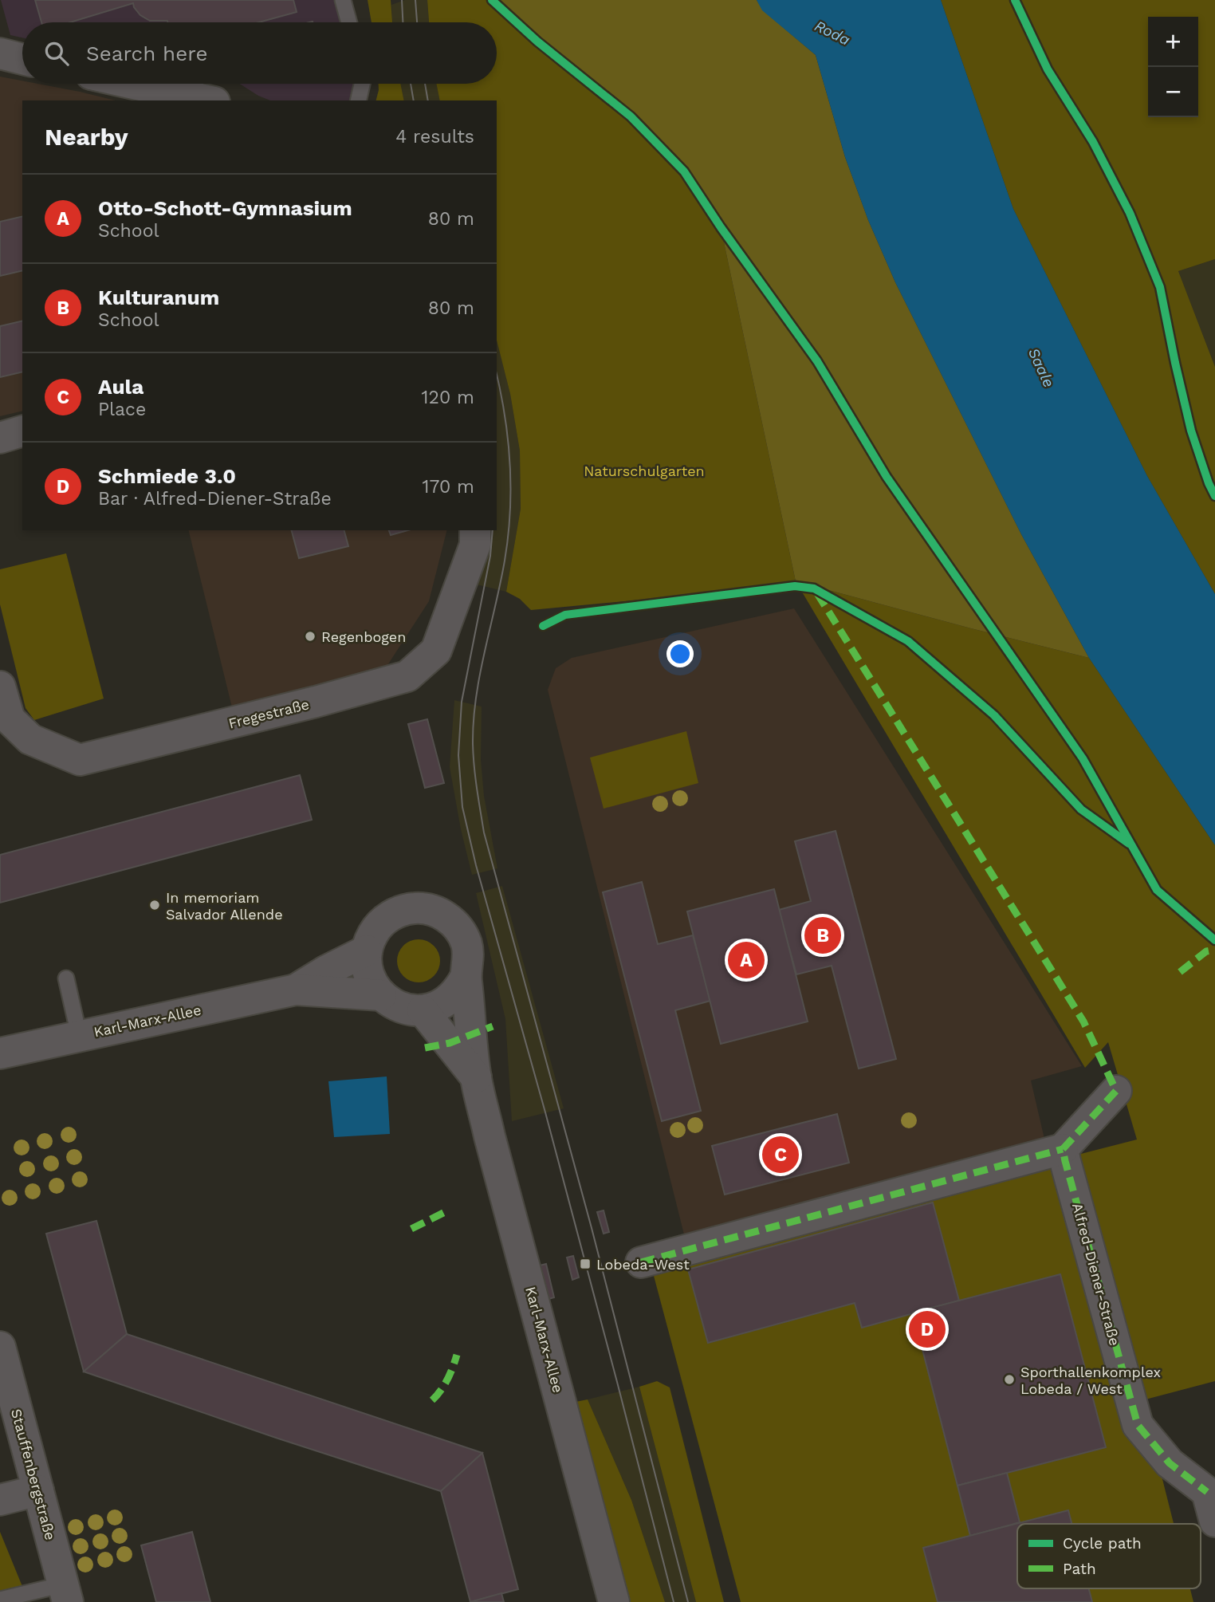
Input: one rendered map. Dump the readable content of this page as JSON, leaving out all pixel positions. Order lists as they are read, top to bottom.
{
  "streets": {
    "street": [
      "Fregestraße",
      "Karl-Marx-Allee",
      "Alfred-Diener-Straße",
      "Stauffenbergstraße"
    ]
  },
  "water": ["Roda", "Saale"],
  "parks": ["Naturschulgarten"],
  "places": {
    "other": ["Regenbogen", "In memoriam Salvador Allende", "Sporthallenkomplex Lobeda / West"],
    "transit": ["Lobeda-West"]
  },
  "legend": ["Cycle path", "Path"],
  "page": {
    "map_buttons": ["+", "−"],
    "search": "Search here",
    "heading": ["Nearby", "4 results"],
    "list": [
      {
        "mark": "A",
        "name": "Otto-Schott-Gymnasium",
        "note": "School",
        "value": "80 m"
      },
      {
        "mark": "B",
        "name": "Kulturanum",
        "note": "School",
        "value": "80 m"
      },
      {
        "mark": "C",
        "name": "Aula",
        "note": "Place",
        "value": "120 m"
      },
      {
        "mark": "D",
        "name": "Schmiede 3.0",
        "note": "Bar · Alfred-Diener-Straße",
        "value": "170 m"
      }
    ],
    "pins": [
      "B",
      "A",
      "C",
      "D"
    ]
  }
}
